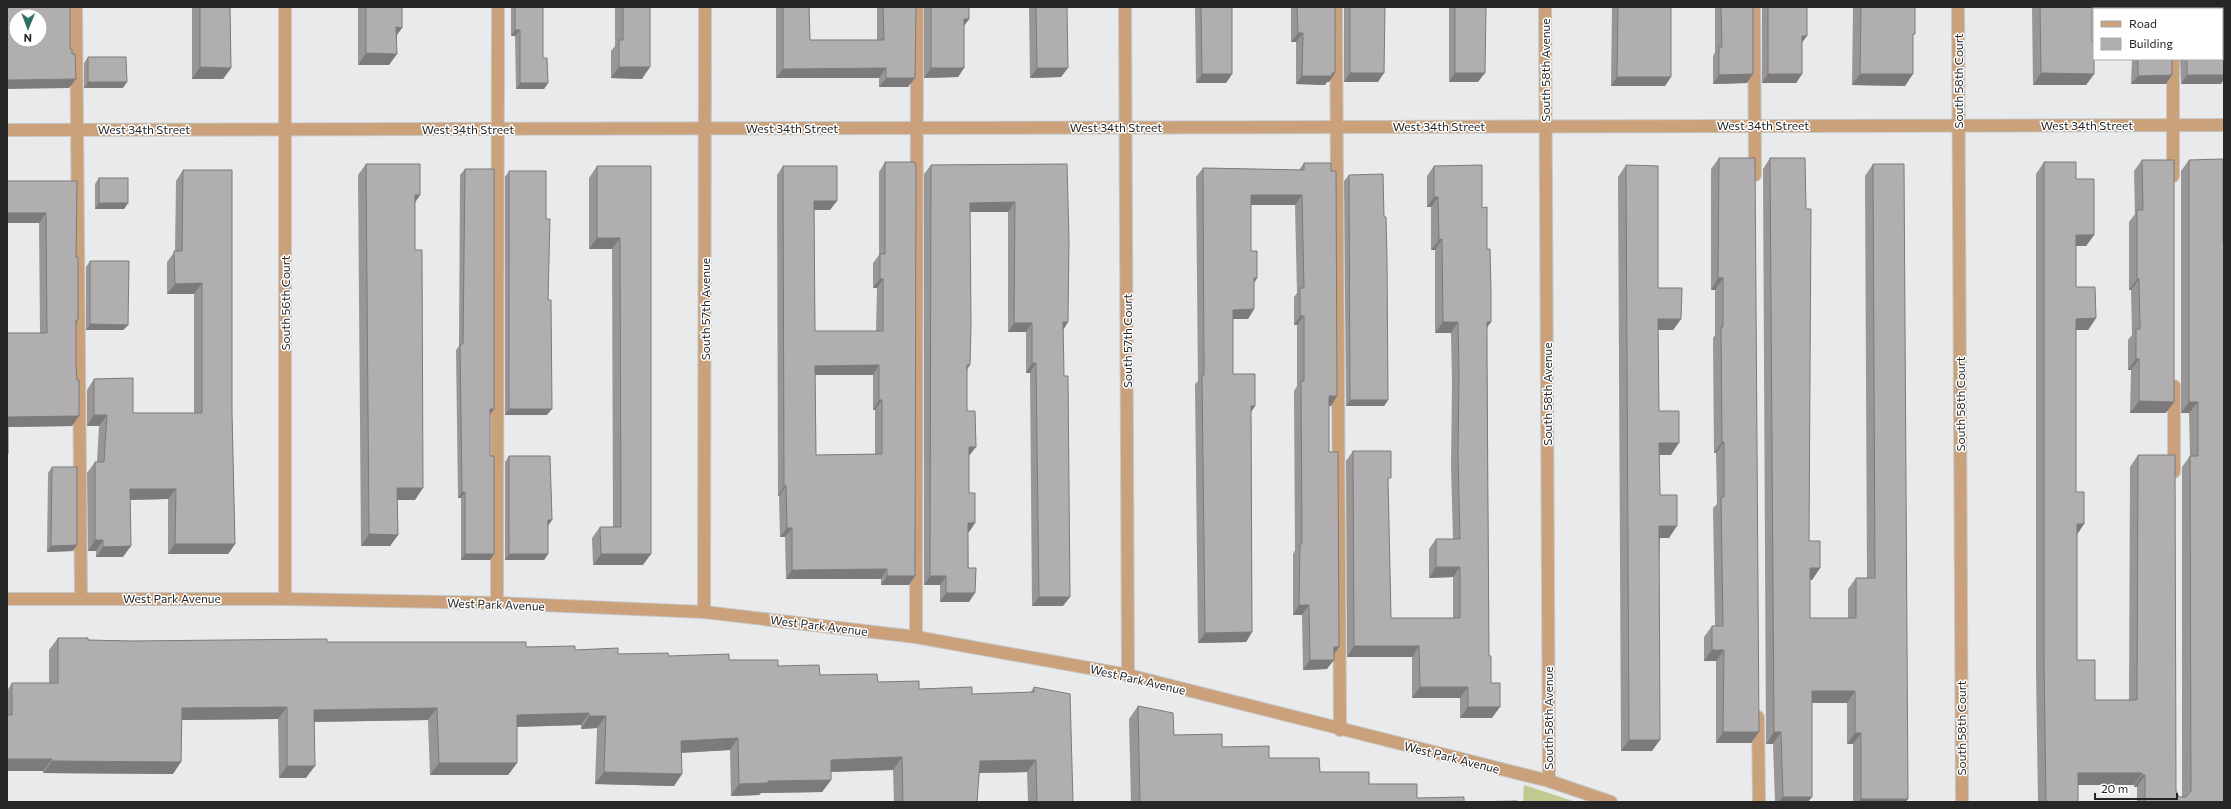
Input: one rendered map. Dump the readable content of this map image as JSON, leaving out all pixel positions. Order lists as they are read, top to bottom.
{
  "streets": {
    "street": [
      "South 58th Avenue",
      "South 58th Court",
      "West 34th Street",
      "South 56th Court",
      "South 57th Avenue",
      "South 57th Court",
      "West Park Avenue"
    ]
  },
  "crossings": [
    ["South 58th Avenue", "West 34th Street"],
    ["South 58th Avenue", "West Park Avenue"],
    ["South 58th Court", "West 34th Street"],
    ["West 34th Street", "South 56th Court"],
    ["West 34th Street", "South 57th Avenue"],
    ["West 34th Street", "South 57th Court"],
    ["South 56th Court", "West Park Avenue"],
    ["South 57th Avenue", "West Park Avenue"],
    ["South 57th Court", "West Park Avenue"]
  ],
  "legend": ["Road", "Building"],
  "scale_bar": "20 m",
  "north": "bottom"
}
